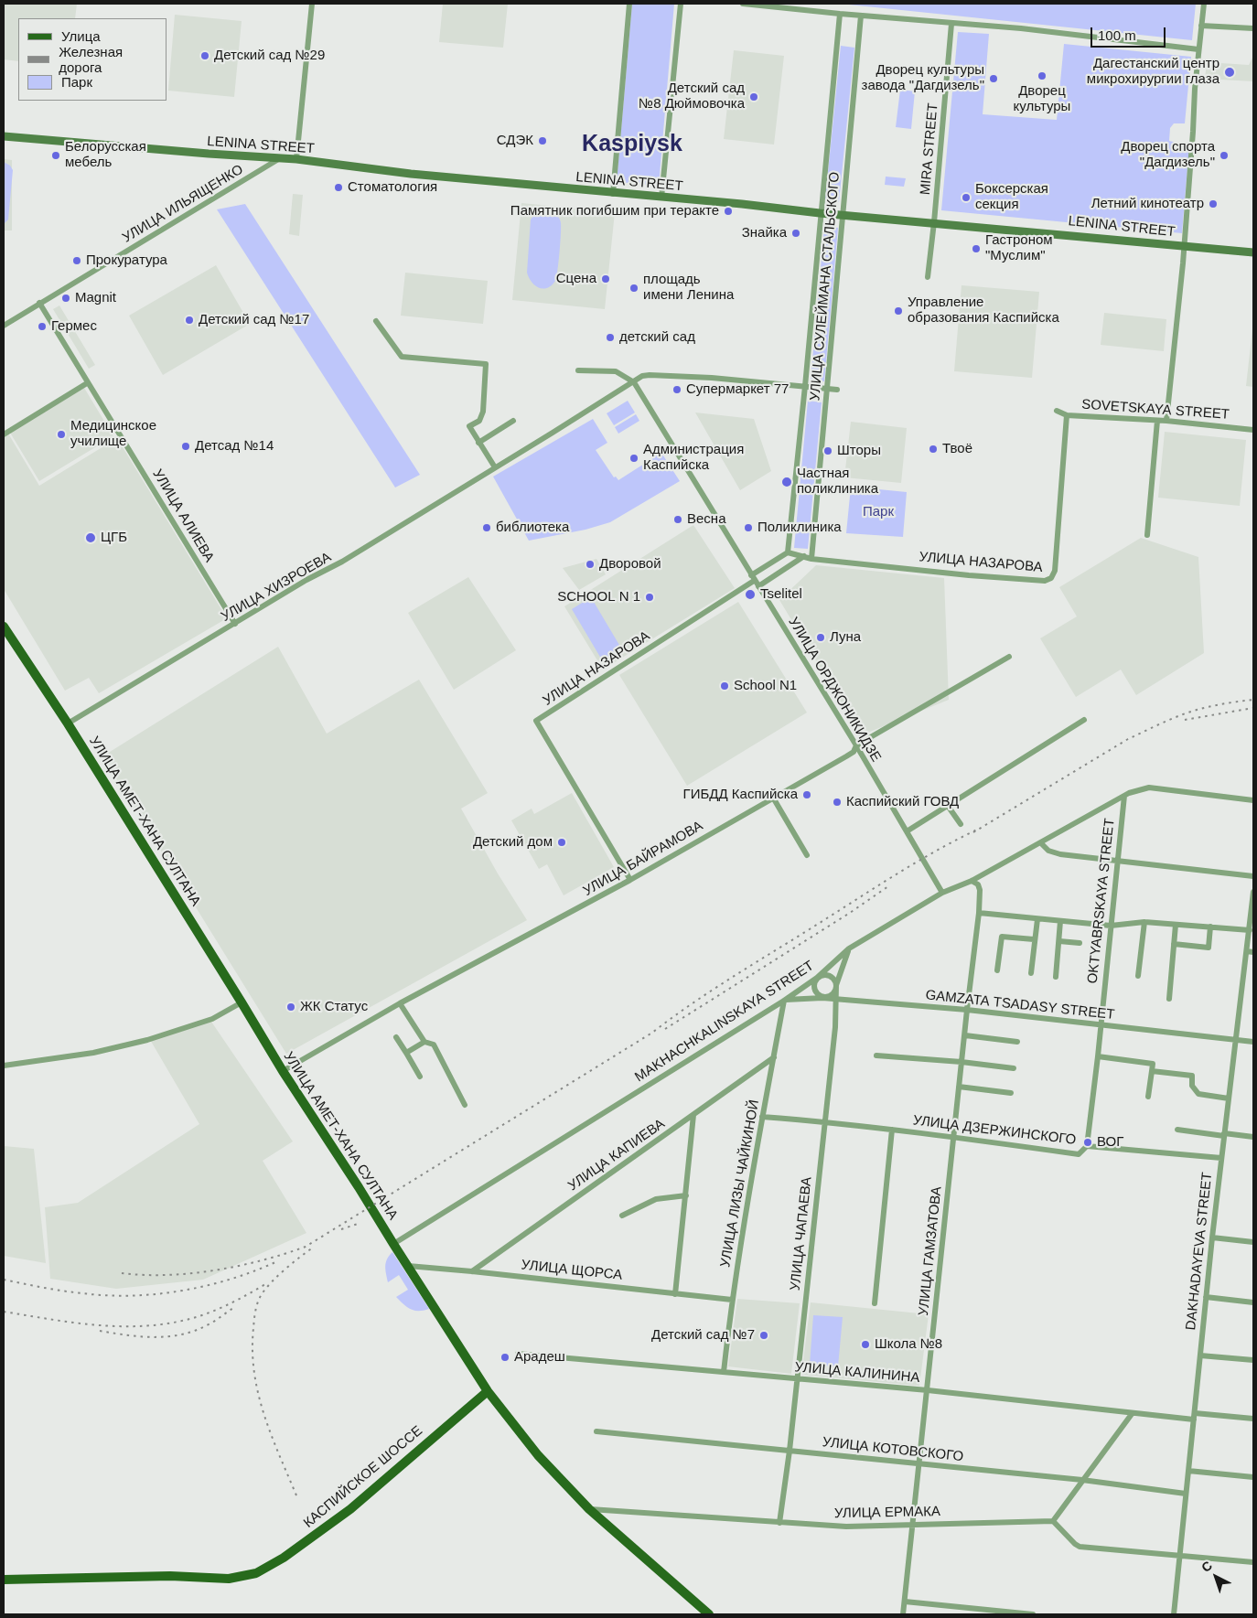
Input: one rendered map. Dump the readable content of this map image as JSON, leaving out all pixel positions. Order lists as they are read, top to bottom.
{
  "streets": {
    "main road": ["УЛИЦА АМЕТ-ХАНА СУЛТАНА", "КАСПИЙСКОЕ ШОССЕ"],
    "street": [
      "LENINA STREET",
      "MIRA STREET",
      "УЛИЦА ИЛЬЯЩЕНКО",
      "УЛИЦА СУЛЕЙМАНА СТАЛЬСКОГО",
      "SOVETSKAYA STREET",
      "УЛИЦА АЛИЕВА",
      "УЛИЦА НАЗАРОВА",
      "УЛИЦА ХИЗРОЕВА",
      "УЛИЦА ОРДЖОНИКИДЗЕ",
      "УЛИЦА БАЙРАМОВА",
      "OKTYABRSKAYA STREET",
      "GAMZATA TSADASY STREET",
      "MAKHACHKALINSKAYA STREET",
      "УЛИЦА ДЗЕРЖИНСКОГО",
      "УЛИЦА КАПИЕВА",
      "УЛИЦА ЛИЗЫ ЧАЙКИНОЙ",
      "УЛИЦА ЧАПАЕВА",
      "УЛИЦА ГАМЗАТОВА",
      "DAKHADAYEVA STREET",
      "УЛИЦА ЩОРСА",
      "УЛИЦА КАЛИНИНА",
      "УЛИЦА КОТОВСКОГО",
      "УЛИЦА ЕРМАКА"
    ]
  },
  "crossings": [
    ["LENINA STREET", "MIRA STREET"],
    ["LENINA STREET", "УЛИЦА ИЛЬЯЩЕНКО"],
    ["LENINA STREET", "УЛИЦА СУЛЕЙМАНА СТАЛЬСКОГО"],
    ["УЛИЦА ИЛЬЯЩЕНКО", "УЛИЦА АЛИЕВА"],
    ["УЛИЦА СУЛЕЙМАНА СТАЛЬСКОГО", "УЛИЦА НАЗАРОВА"],
    ["УЛИЦА СУЛЕЙМАНА СТАЛЬСКОГО", "УЛИЦА ХИЗРОЕВА"],
    ["SOVETSKAYA STREET", "УЛИЦА НАЗАРОВА"],
    ["УЛИЦА АЛИЕВА", "УЛИЦА ХИЗРОЕВА"],
    ["УЛИЦА НАЗАРОВА", "УЛИЦА ОРДЖОНИКИДЗЕ"],
    ["УЛИЦА НАЗАРОВА", "УЛИЦА БАЙРАМОВА"],
    ["УЛИЦА ХИЗРОЕВА", "УЛИЦА ОРДЖОНИКИДЗЕ"],
    ["УЛИЦА ХИЗРОЕВА", "УЛИЦА АМЕТ-ХАНА СУЛТАНА"],
    ["УЛИЦА ОРДЖОНИКИДЗЕ", "УЛИЦА БАЙРАМОВА"],
    ["УЛИЦА ОРДЖОНИКИДЗЕ", "MAKHACHKALINSKAYA STREET"],
    ["УЛИЦА АМЕТ-ХАНА СУЛТАНА", "УЛИЦА БАЙРАМОВА"],
    ["УЛИЦА АМЕТ-ХАНА СУЛТАНА", "MAKHACHKALINSKAYA STREET"],
    ["УЛИЦА АМЕТ-ХАНА СУЛТАНА", "УЛИЦА ЩОРСА"],
    ["УЛИЦА АМЕТ-ХАНА СУЛТАНА", "КАСПИЙСКОЕ ШОССЕ"],
    ["УЛИЦА АМЕТ-ХАНА СУЛТАНА", "УЛИЦА ЕРМАКА"],
    ["OKTYABRSKAYA STREET", "GAMZATA TSADASY STREET"],
    ["OKTYABRSKAYA STREET", "MAKHACHKALINSKAYA STREET"],
    ["OKTYABRSKAYA STREET", "УЛИЦА ДЗЕРЖИНСКОГО"],
    ["GAMZATA TSADASY STREET", "MAKHACHKALINSKAYA STREET"],
    ["GAMZATA TSADASY STREET", "УЛИЦА ЛИЗЫ ЧАЙКИНОЙ"],
    ["GAMZATA TSADASY STREET", "УЛИЦА ЧАПАЕВА"],
    ["GAMZATA TSADASY STREET", "УЛИЦА ГАМЗАТОВА"],
    ["GAMZATA TSADASY STREET", "DAKHADAYEVA STREET"],
    ["MAKHACHKALINSKAYA STREET", "УЛИЦА ЛИЗЫ ЧАЙКИНОЙ"],
    ["MAKHACHKALINSKAYA STREET", "УЛИЦА ЧАПАЕВА"],
    ["MAKHACHKALINSKAYA STREET", "УЛИЦА ГАМЗАТОВА"],
    ["УЛИЦА ДЗЕРЖИНСКОГО", "УЛИЦА ЛИЗЫ ЧАЙКИНОЙ"],
    ["УЛИЦА ДЗЕРЖИНСКОГО", "УЛИЦА ЧАПАЕВА"],
    ["УЛИЦА ДЗЕРЖИНСКОГО", "УЛИЦА ГАМЗАТОВА"],
    ["УЛИЦА ДЗЕРЖИНСКОГО", "DAKHADAYEVA STREET"],
    ["УЛИЦА КАПИЕВА", "УЛИЦА ЛИЗЫ ЧАЙКИНОЙ"],
    ["УЛИЦА КАПИЕВА", "УЛИЦА ЩОРСА"],
    ["УЛИЦА ЛИЗЫ ЧАЙКИНОЙ", "УЛИЦА ЩОРСА"],
    ["УЛИЦА ЛИЗЫ ЧАЙКИНОЙ", "УЛИЦА КАЛИНИНА"],
    ["УЛИЦА ЧАПАЕВА", "УЛИЦА КАЛИНИНА"],
    ["УЛИЦА ЧАПАЕВА", "УЛИЦА КОТОВСКОГО"],
    ["УЛИЦА ЧАПАЕВА", "УЛИЦА ЕРМАКА"],
    ["УЛИЦА ГАМЗАТОВА", "УЛИЦА КАЛИНИНА"],
    ["УЛИЦА ГАМЗАТОВА", "УЛИЦА КОТОВСКОГО"],
    ["УЛИЦА ГАМЗАТОВА", "УЛИЦА ЕРМАКА"],
    ["DAKHADAYEVA STREET", "УЛИЦА КАЛИНИНА"],
    ["DAKHADAYEVA STREET", "УЛИЦА КОТОВСКОГО"]
  ],
  "districts": ["Kaspiysk"],
  "parks": ["Парк"],
  "places": [
    "Детский сад №29",
    "Дагестанский центр микрохирургии глаза",
    "Дворец культуры",
    "Дворец культуры завода \"Дагдизель\"",
    "Детский сад №8 Дюймовочка",
    "СДЭК",
    "Белорусская мебель",
    "Дворец спорта \"Дагдизель\"",
    "Стоматология",
    "Боксерская секция",
    "Летний кинотеатр",
    "Памятник погибшим при теракте",
    "Знайка",
    "Гастроном \"Муслим\"",
    "Прокуратура",
    "Сцена",
    "площадь имени Ленина",
    "Magnit",
    "Управление образования Каспийска",
    "Детский сад №17",
    "Гермес",
    "детский сад",
    "Супермаркет 77",
    "Медицинское училище",
    "Детсад №14",
    "Твоё",
    "Шторы",
    "Администрация Каспийска",
    "Частная поликлиника",
    "Весна",
    "библиотека",
    "Поликлиника",
    "ЦГБ",
    "Дворовой",
    "Tselitel",
    "SCHOOL N 1",
    "Луна",
    "School N1",
    "ГИБДД Каспийска",
    "Каспийский ГОВД",
    "Детский дом",
    "ЖК Статус",
    "ВОГ",
    "Детский сад №7",
    "Школа №8",
    "Арадеш"
  ],
  "legend": ["Улица", "Железная дорога", "Парк"],
  "scale_bar": "100 m",
  "north": "top left"
}
